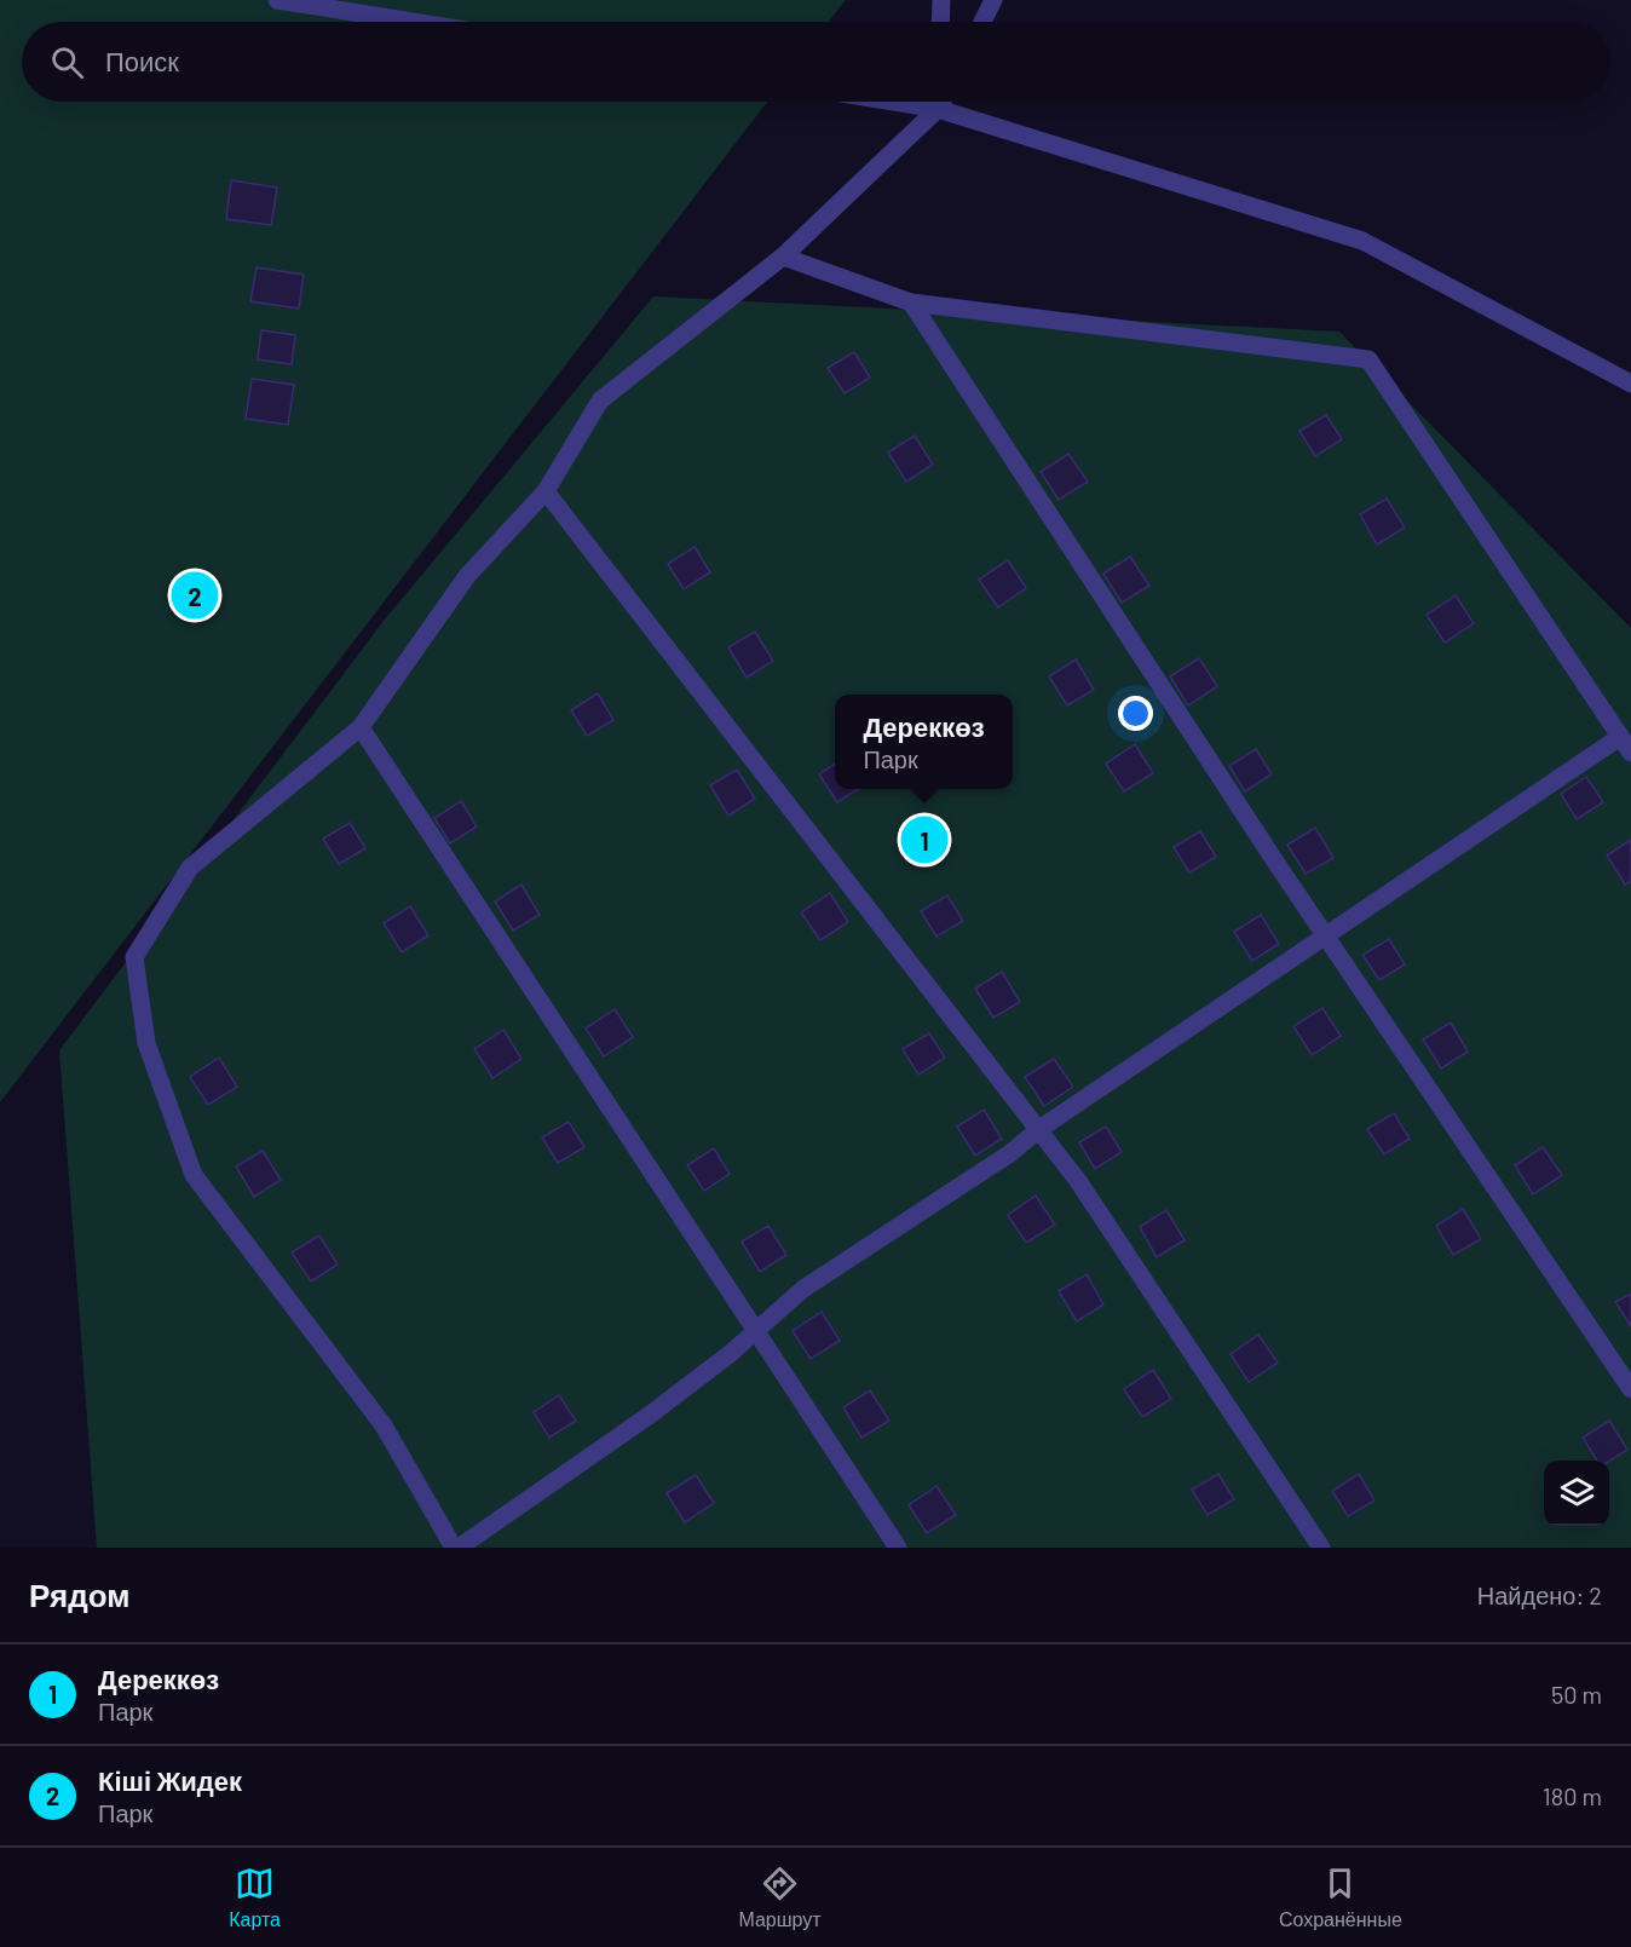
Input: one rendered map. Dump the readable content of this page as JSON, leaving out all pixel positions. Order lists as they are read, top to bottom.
{
  "page": {
    "search": "Поиск",
    "pins": ["2", "1"],
    "popup": ["Дереккөз", "Парк"],
    "heading": ["Рядом", "Найдено: 2"],
    "list": [
      {
        "mark": "1",
        "name": "Дереккөз",
        "note": "Парк",
        "value": "50 m"
      },
      {
        "mark": "2",
        "name": "Кіші Жидек",
        "note": "Парк",
        "value": "180 m"
      }
    ],
    "nav": ["Карта", "Маршрут", "Сохранённые"]
  }
}
